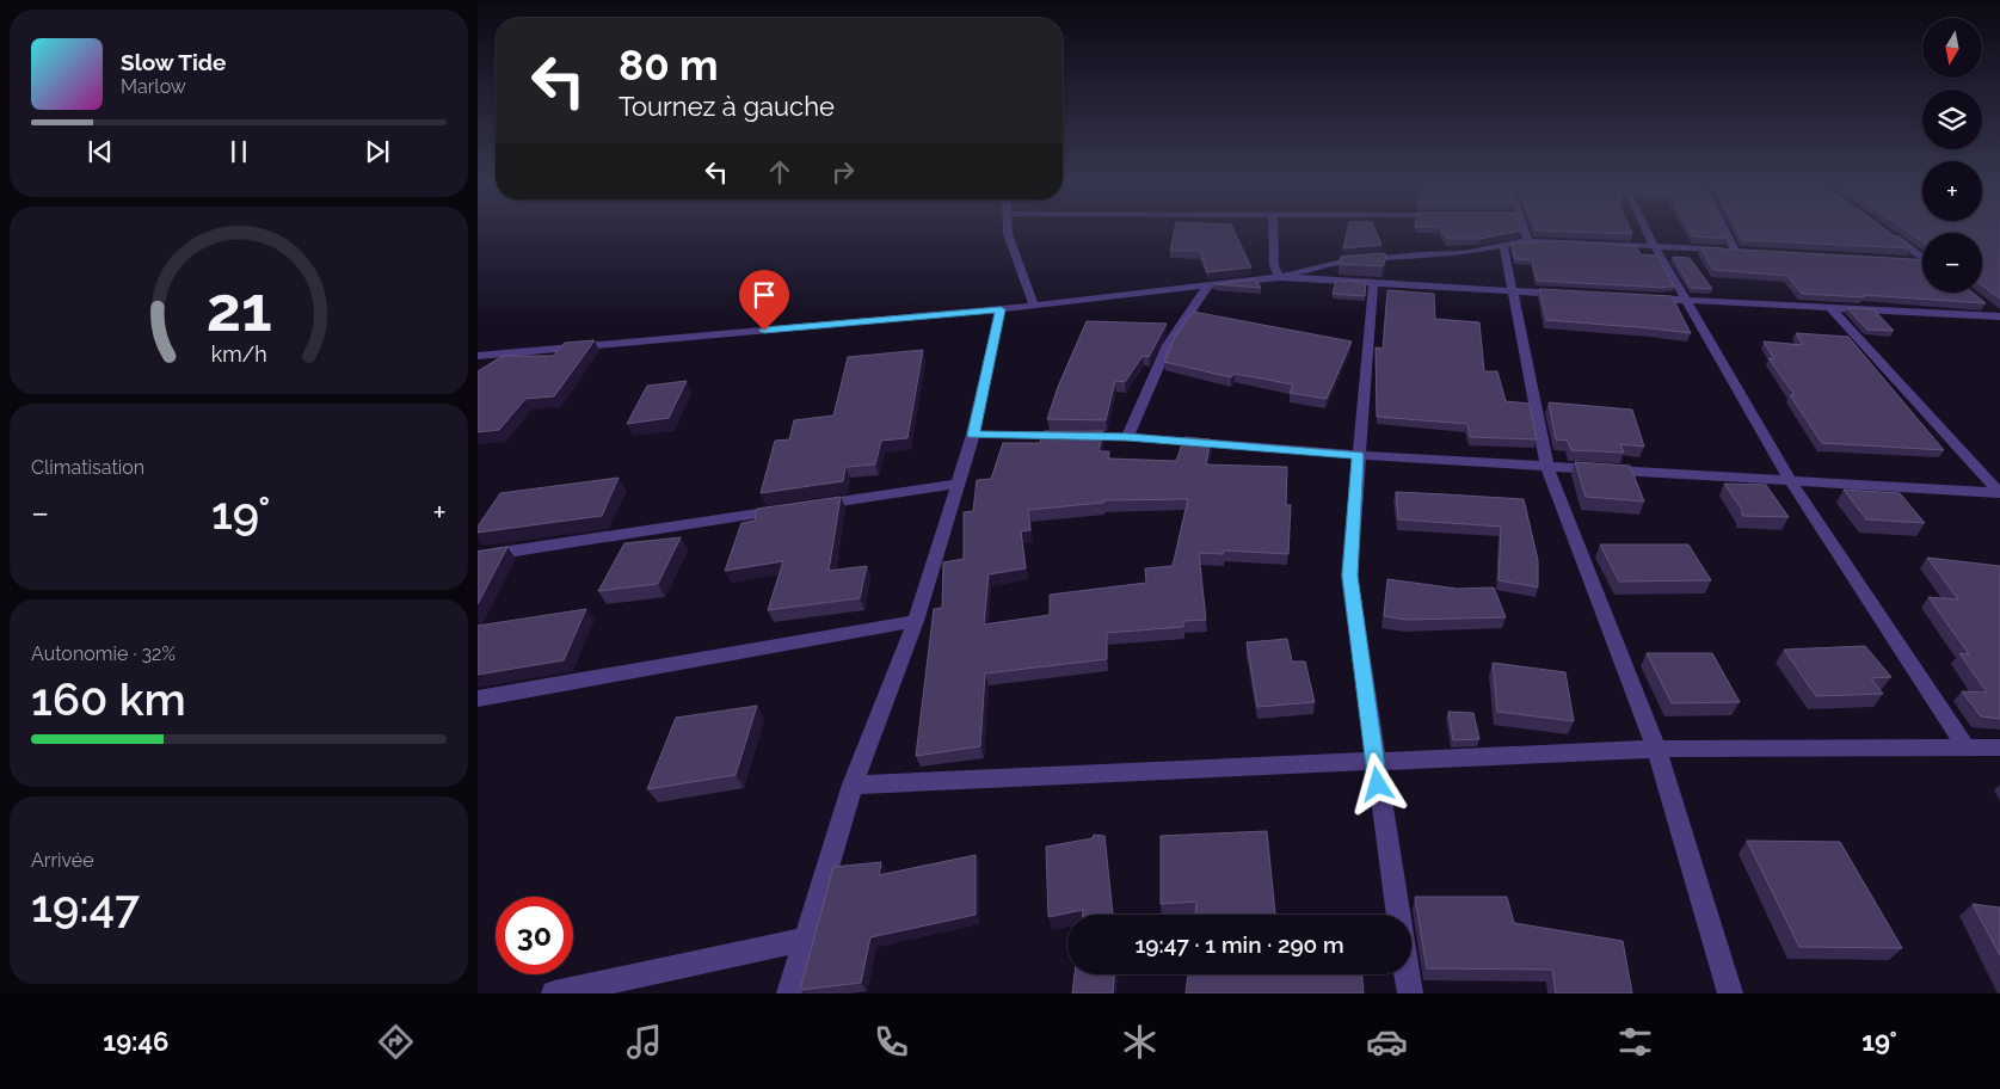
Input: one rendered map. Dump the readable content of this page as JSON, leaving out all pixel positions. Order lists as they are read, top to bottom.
{
  "north": "bottom",
  "page": {
    "map_buttons": ["+", "−"],
    "turn": ["80 m", "Tournez à gauche"],
    "song": ["Slow Tide", "Marlow"],
    "tile": [
      "Climatisation",
      ["Autonomie · 32%", "160 km"],
      ["Arrivée", "19:47"]
    ],
    "heat": ["−", "19°", "+"],
    "limit": "30",
    "trip": "19:47 · 1 min · 290 m",
    "tabs": ["19:46", "19°"],
    "gauge": ["21", "km/h"]
  }
}
